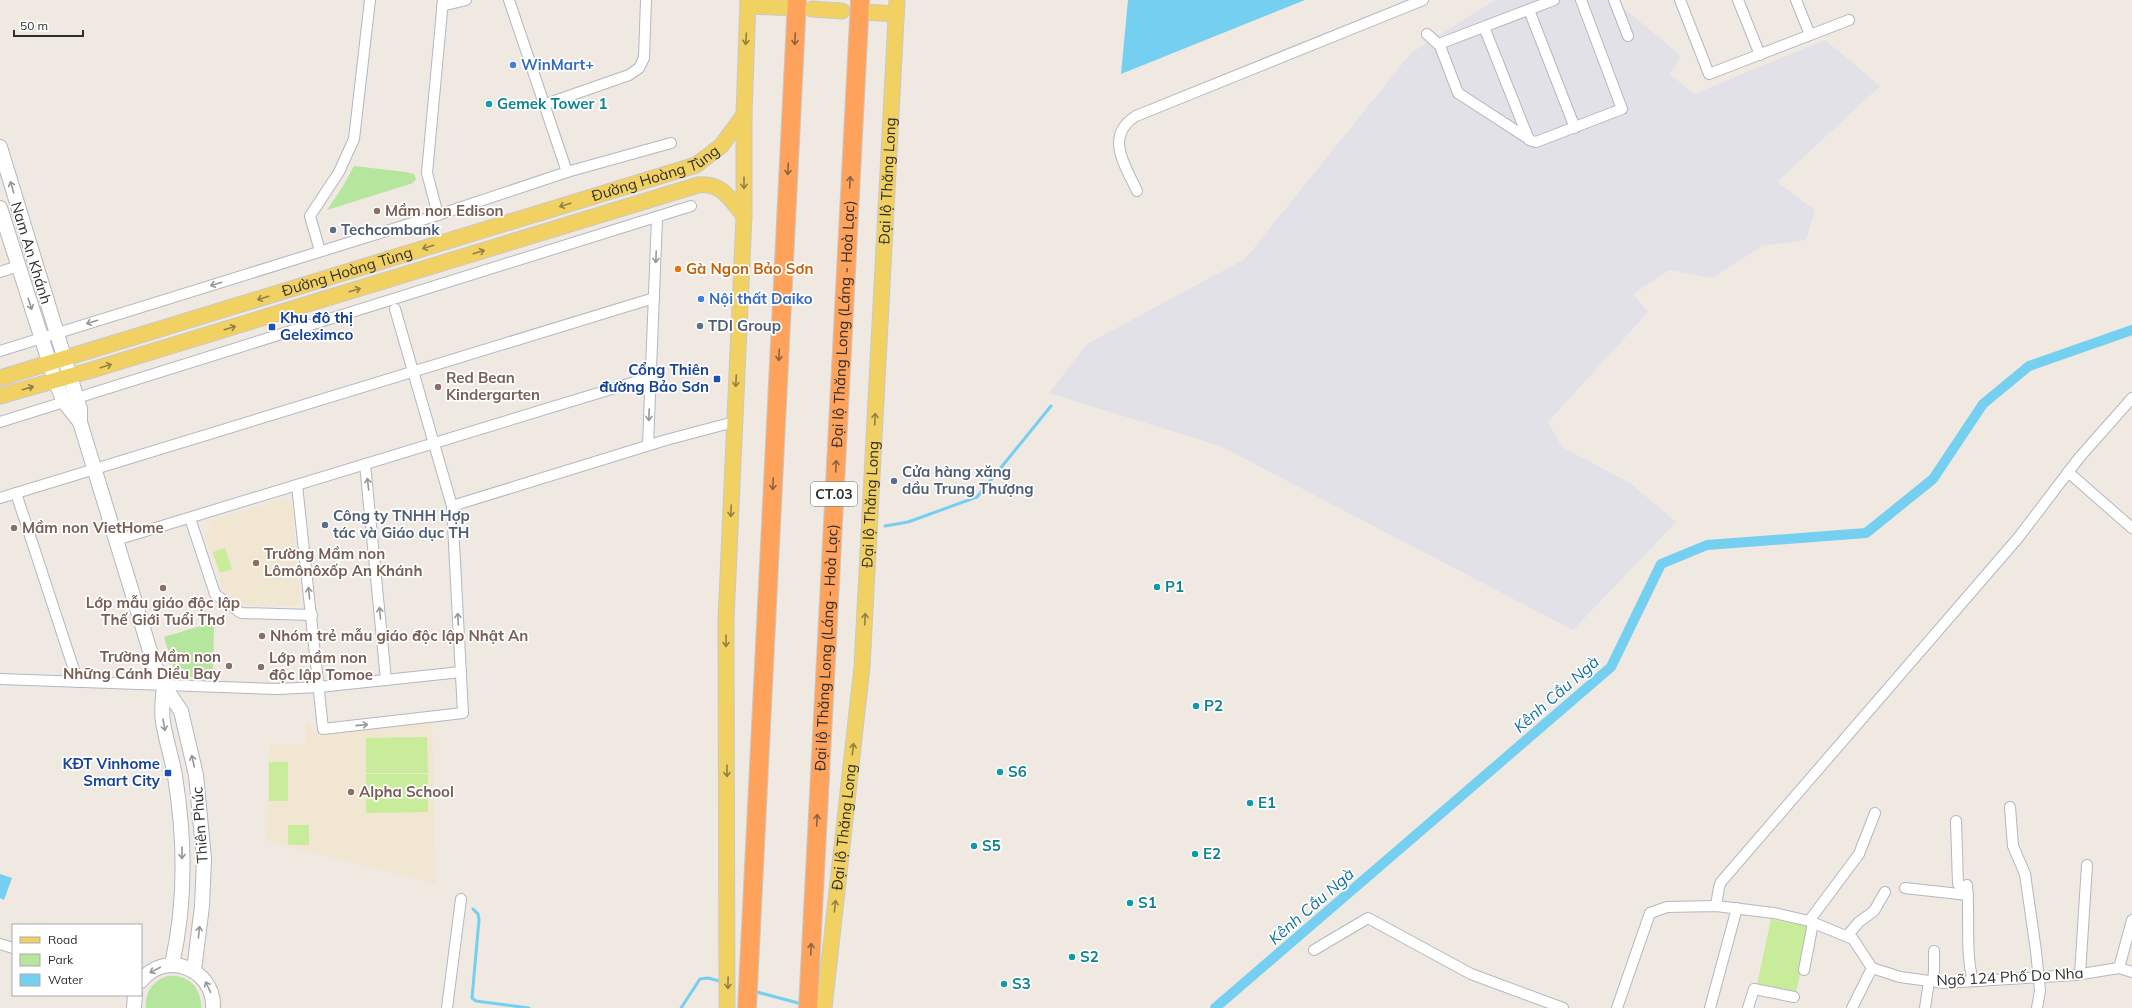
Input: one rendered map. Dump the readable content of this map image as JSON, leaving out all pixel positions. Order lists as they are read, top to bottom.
{
  "streets": {
    "highway": ["Đại lộ Thăng Long (Láng - Hoà Lạc)", "CT.03"],
    "main road": ["Đường Hoàng Tùng", "Đại lộ Thăng Long"],
    "street": ["Nam An Khánh", "Thiên Phúc", "Ngõ 124 Phố Do Nha"]
  },
  "crossings": [
    ["Đường Hoàng Tùng", "Nam An Khánh"],
    ["Đường Hoàng Tùng", "Thiên Phúc"],
    ["Đại lộ Thăng Long", "Đại lộ Thăng Long (Láng - Hoà Lạc)"],
    ["Nam An Khánh", "Thiên Phúc"]
  ],
  "water": ["Kênh Cầu Ngà"],
  "places": {
    "other": [
      "WinMart+",
      "Gemek Tower 1",
      "Mầm non Edison",
      "Techcombank",
      "Gà Ngon Bảo Sơn",
      "Nội thất Daiko",
      "TDI Group",
      "Red Bean Kindergarten",
      "Cửa hàng xăng dầu Trung Thượng",
      "Công ty TNHH Hợp tác và Giáo dục TH",
      "Mầm non VietHome",
      "Trường Mầm non Lômônôxốp An Khánh",
      "P1",
      "Lớp mẫu giáo độc lập Thế Giới Tuổi Thơ",
      "Nhóm trẻ mẫu giáo độc lập Nhật An",
      "Trường Mầm non Những Cánh Diều Bay",
      "Lớp mầm non độc lập Tomoe",
      "P2",
      "S6",
      "Alpha School",
      "E1",
      "S5",
      "E2",
      "S1",
      "S2",
      "S3"
    ],
    "transit": ["Khu đô thị Geleximco", "Cổng Thiên đường Bảo Sơn", "KĐT Vinhome Smart City"]
  },
  "legend": ["Road", "Park", "Water"],
  "scale_bar": "50 m"
}
